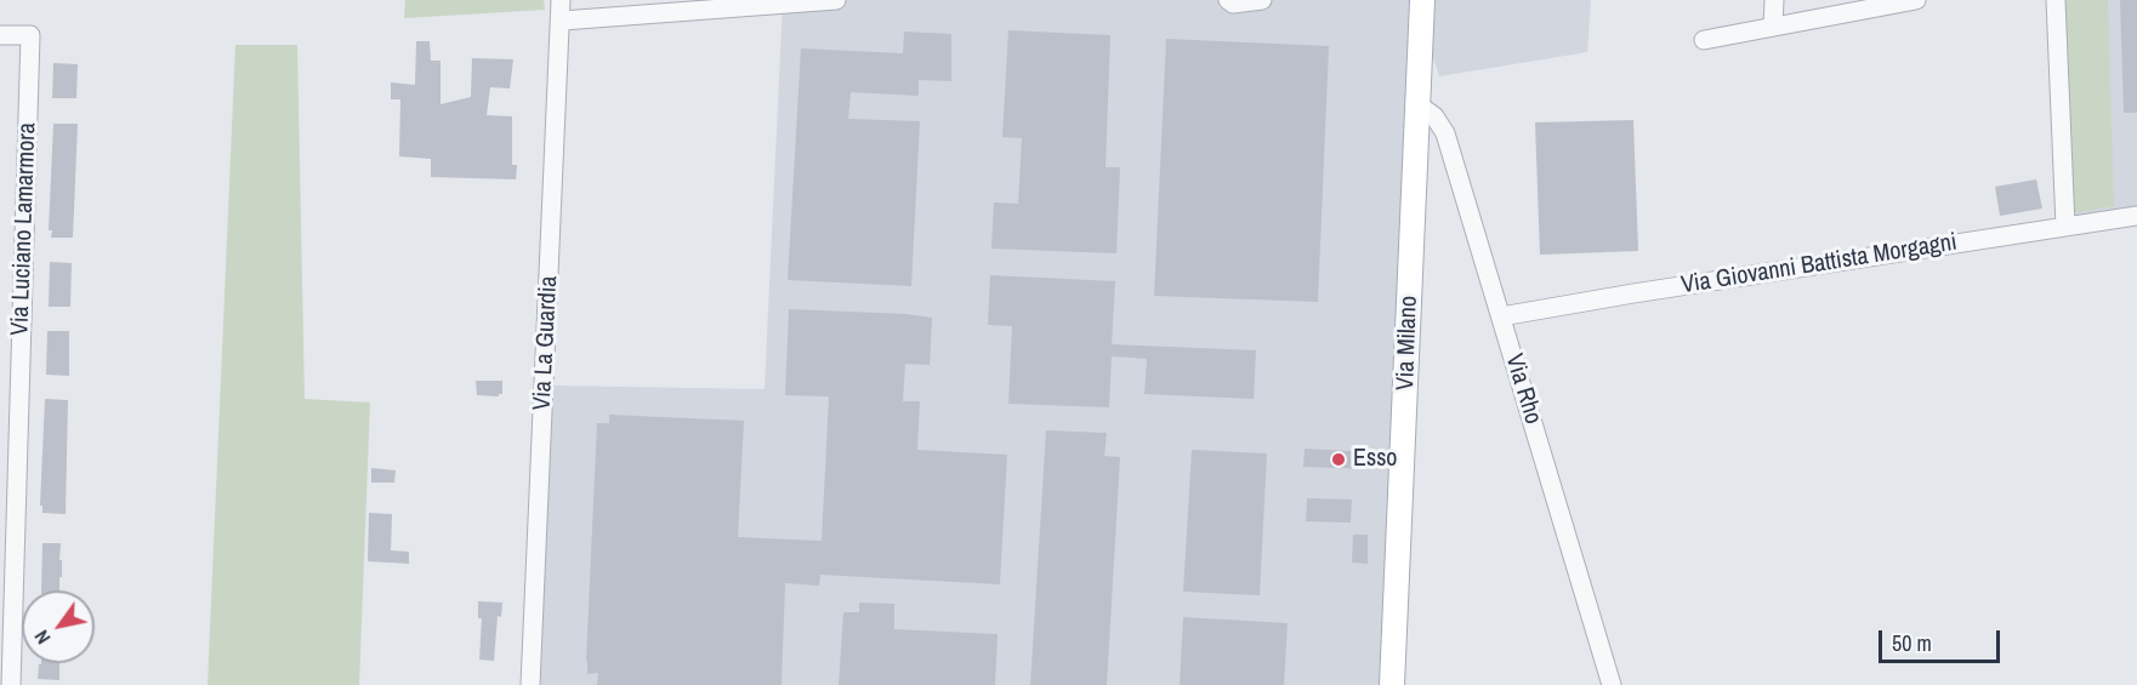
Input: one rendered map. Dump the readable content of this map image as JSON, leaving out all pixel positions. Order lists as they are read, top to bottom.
{
  "streets": {
    "main road": ["Via Milano"],
    "street": [
      "Via Luciano Lamarmora",
      "Via Giovanni Battista Morgagni",
      "Via La Guardia",
      "Via Rho"
    ]
  },
  "crossings": [
    ["Via Giovanni Battista Morgagni", "Via Rho"],
    ["Via Milano", "Via Rho"]
  ],
  "places": ["Esso"],
  "scale_bar": "50 m",
  "north": "bottom left"
}
